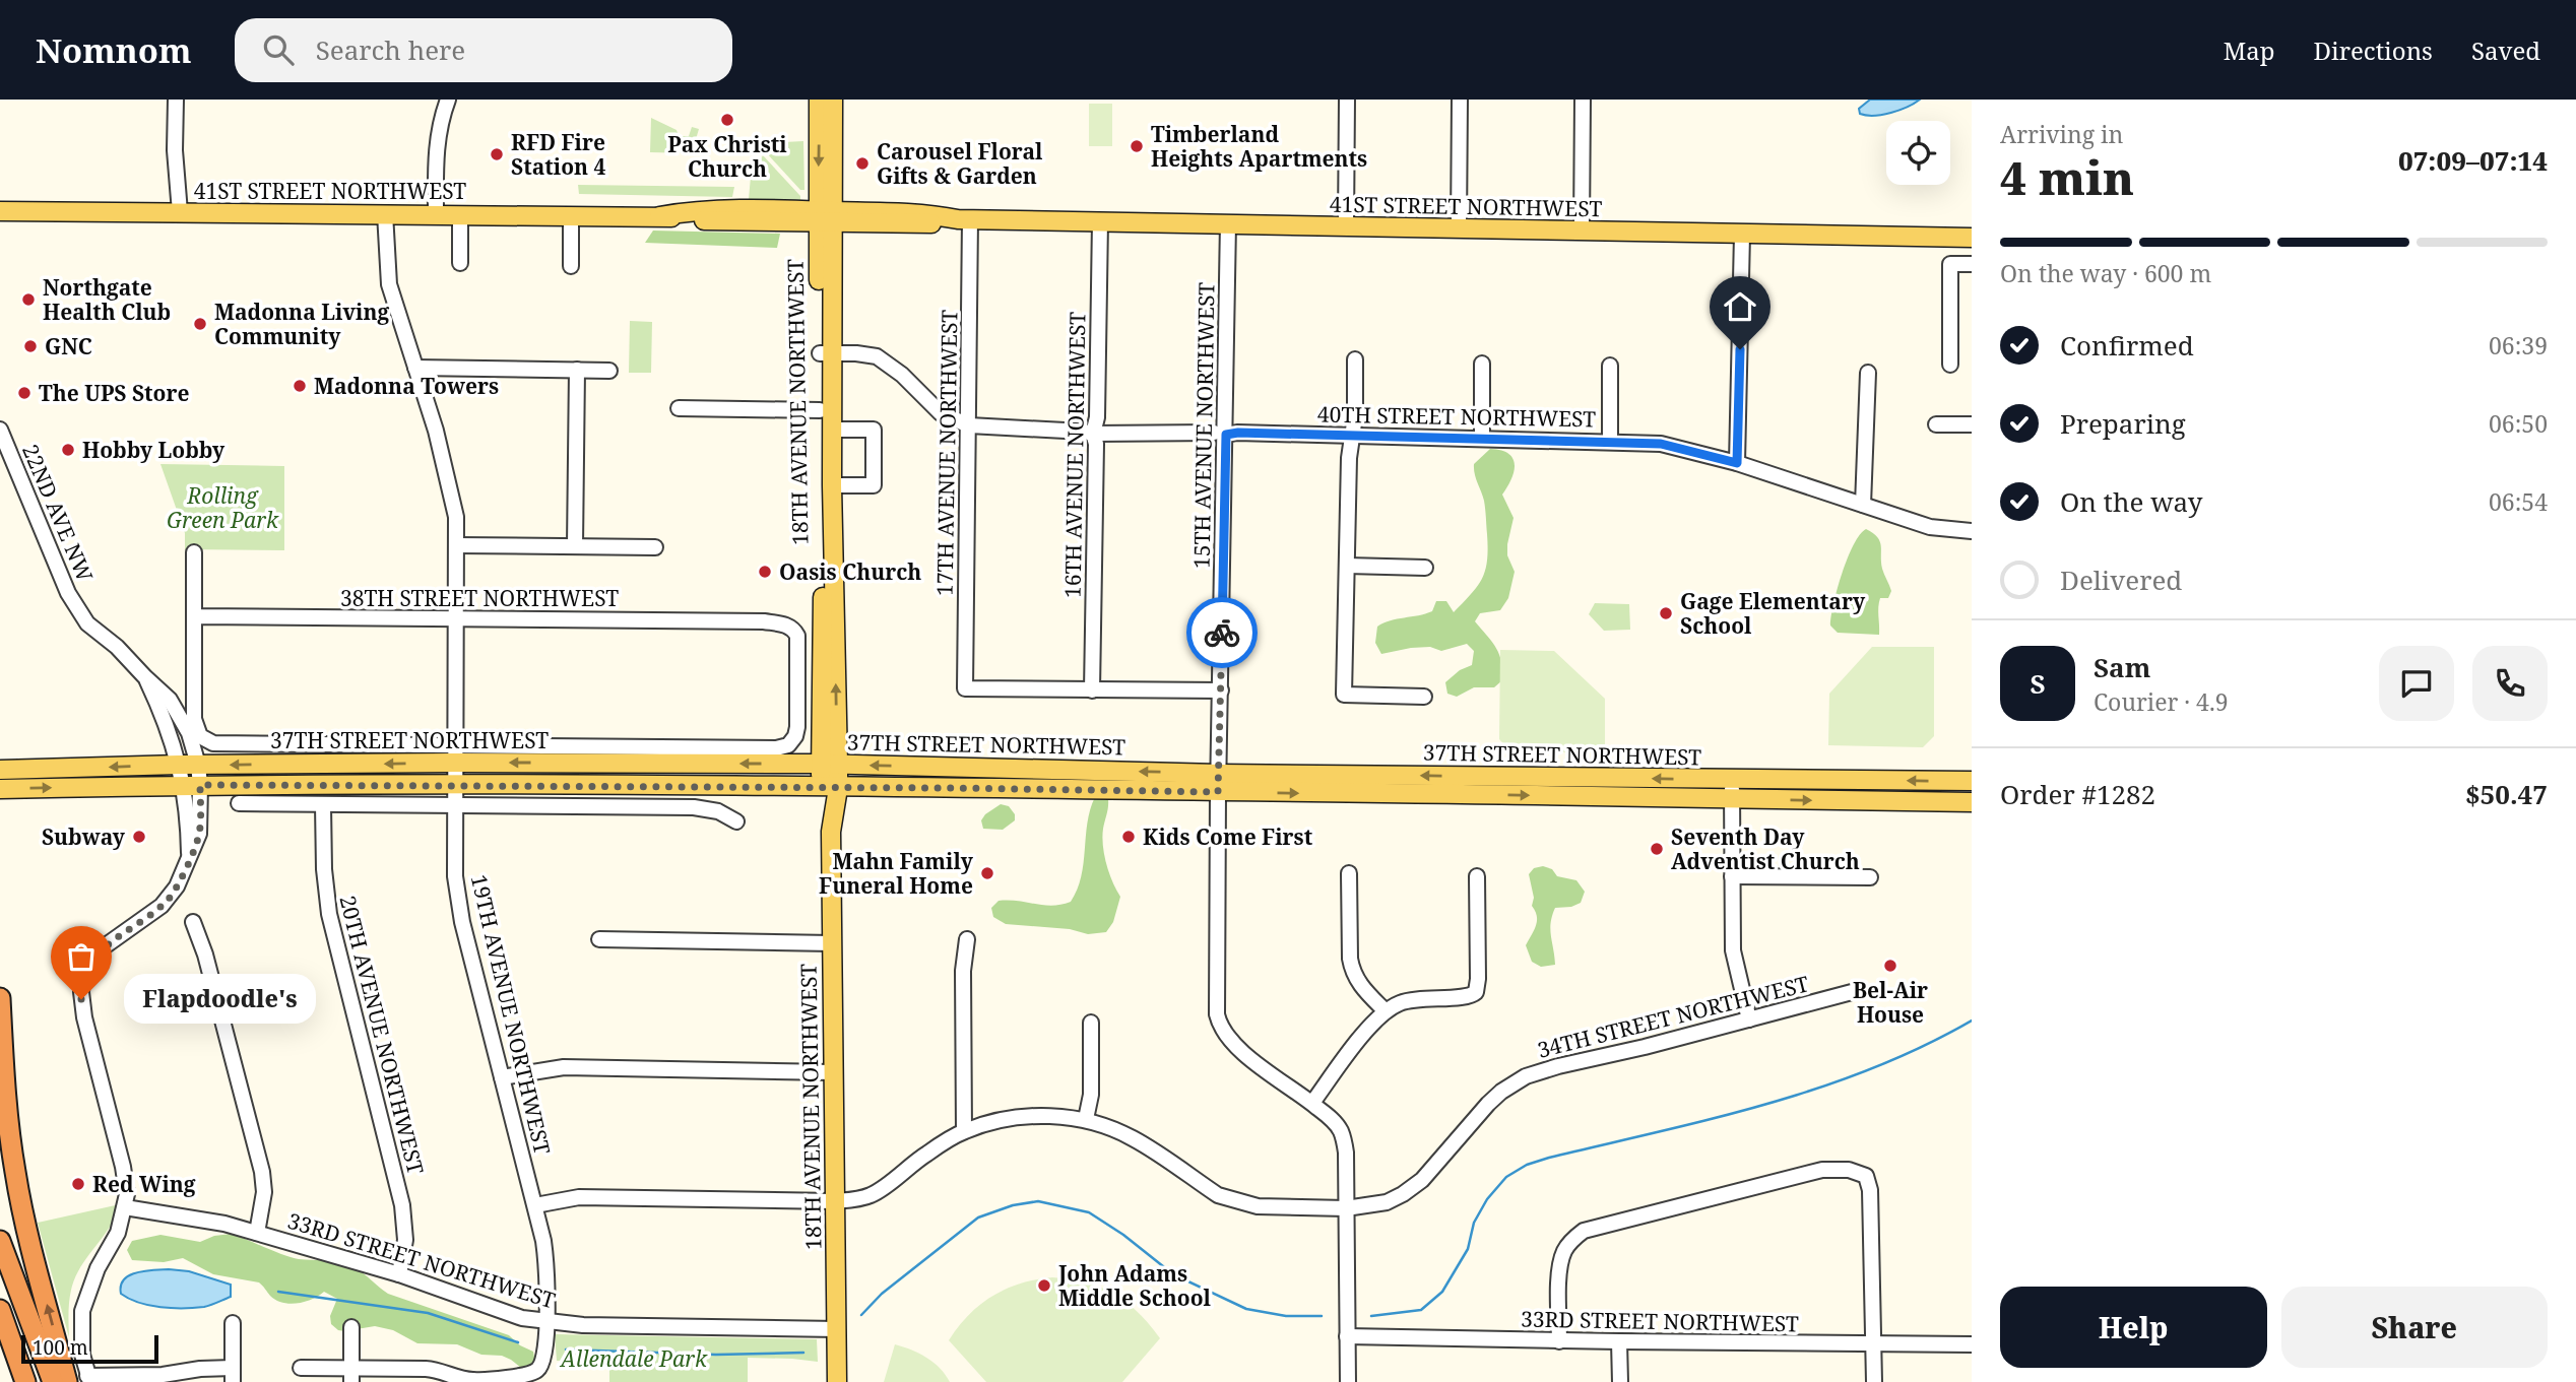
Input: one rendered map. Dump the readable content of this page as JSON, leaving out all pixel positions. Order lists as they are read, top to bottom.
{
  "streets": {
    "main road": ["41ST STREET NORTHWEST", "18TH AVENUE NORTHWEST", "37TH STREET NORTHWEST"],
    "street": [
      "40TH STREET NORTHWEST",
      "15TH AVENUE NORTHWEST",
      "17TH AVENUE NORTHWEST",
      "16TH AVENUE NORTHWEST",
      "22ND AVE NW",
      "38TH STREET NORTHWEST",
      "19TH AVENUE NORTHWEST",
      "34TH STREET NORTHWEST",
      "20TH AVENUE NORTHWEST",
      "33RD STREET NORTHWEST"
    ]
  },
  "crossings": [
    ["41ST STREET NORTHWEST", "18TH AVENUE NORTHWEST"],
    ["41ST STREET NORTHWEST", "15TH AVENUE NORTHWEST"],
    ["41ST STREET NORTHWEST", "17TH AVENUE NORTHWEST"],
    ["41ST STREET NORTHWEST", "16TH AVENUE NORTHWEST"],
    ["41ST STREET NORTHWEST", "19TH AVENUE NORTHWEST"],
    ["18TH AVENUE NORTHWEST", "40TH STREET NORTHWEST"],
    ["18TH AVENUE NORTHWEST", "37TH STREET NORTHWEST"],
    ["18TH AVENUE NORTHWEST", "34TH STREET NORTHWEST"],
    ["18TH AVENUE NORTHWEST", "33RD STREET NORTHWEST"],
    ["40TH STREET NORTHWEST", "15TH AVENUE NORTHWEST"],
    ["40TH STREET NORTHWEST", "17TH AVENUE NORTHWEST"],
    ["40TH STREET NORTHWEST", "16TH AVENUE NORTHWEST"],
    ["15TH AVENUE NORTHWEST", "37TH STREET NORTHWEST"],
    ["15TH AVENUE NORTHWEST", "34TH STREET NORTHWEST"],
    ["15TH AVENUE NORTHWEST", "33RD STREET NORTHWEST"],
    ["17TH AVENUE NORTHWEST", "16TH AVENUE NORTHWEST"],
    ["22ND AVE NW", "37TH STREET NORTHWEST"],
    ["22ND AVE NW", "33RD STREET NORTHWEST"],
    ["38TH STREET NORTHWEST", "37TH STREET NORTHWEST"],
    ["38TH STREET NORTHWEST", "19TH AVENUE NORTHWEST"],
    ["37TH STREET NORTHWEST", "19TH AVENUE NORTHWEST"],
    ["19TH AVENUE NORTHWEST", "34TH STREET NORTHWEST"],
    ["19TH AVENUE NORTHWEST", "33RD STREET NORTHWEST"],
    ["20TH AVENUE NORTHWEST", "33RD STREET NORTHWEST"]
  ],
  "parks": ["Rolling Green Park", "Allendale Park"],
  "places": [
    "Pax Christi Church",
    "Timberland Heights Apartments",
    "RFD Fire Station 4",
    "Carousel Floral Gifts & Garden",
    "Northgate Health Club",
    "Madonna Living Community",
    "GNC",
    "Madonna Towers",
    "The UPS Store",
    "Hobby Lobby",
    "Oasis Church",
    "Gage Elementary School",
    "Subway",
    "Kids Come First",
    "Seventh Day Adventist Church",
    "Mahn Family Funeral Home",
    "Bel-Air House",
    "Flapdoodle's",
    "Red Wing",
    "John Adams Middle School"
  ],
  "scale_bar": "100 m",
  "page": {
    "header": "Nomnom",
    "search": "Search here",
    "nav": ["Map", "Directions", "Saved"],
    "heading": ["4 min", "Arriving in", "07:09–07:14"],
    "panel": [
      "Sam",
      "Courier · 4.9",
      "Order #1282",
      "$50.47"
    ],
    "bar": "On the way · 600 m",
    "list": [
      ["Confirmed", "06:39"],
      ["Preparing", "06:50"],
      ["On the way", "06:54"],
      "Delivered"
    ],
    "round": "S",
    "bubble": "Flapdoodle's",
    "buttons": ["Help", "Share"],
    "scale": "100 m"
  }
}
